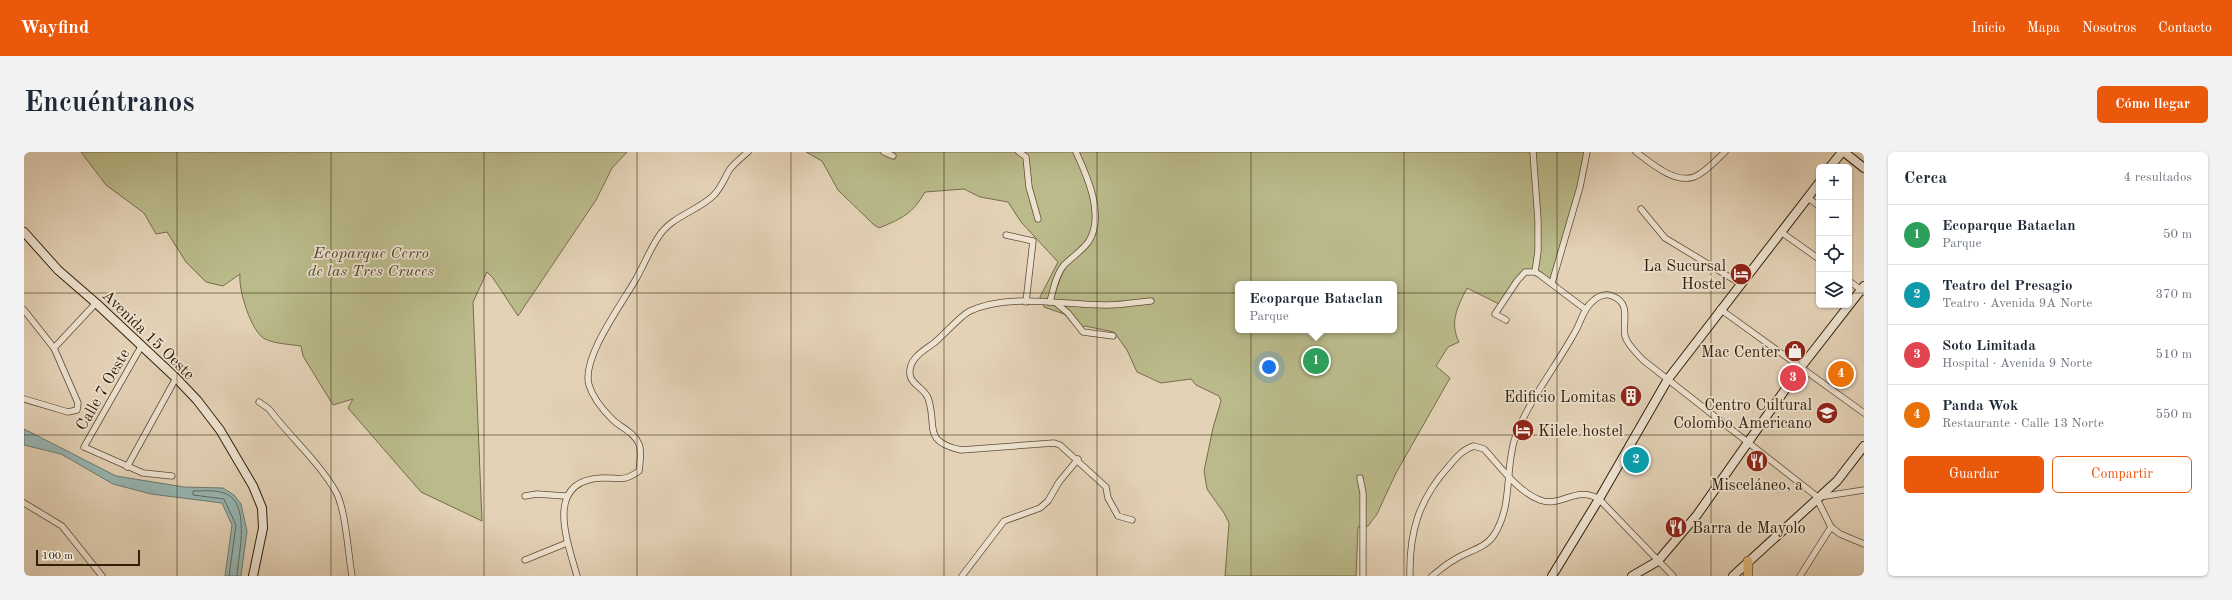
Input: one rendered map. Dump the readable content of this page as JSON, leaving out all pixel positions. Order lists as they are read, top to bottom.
{
  "streets": {
    "street": ["Avenida 15 Oeste", "Calle 7 Oeste"]
  },
  "crossings": [
    ["Avenida 15 Oeste", "Calle 7 Oeste"]
  ],
  "parks": ["Ecoparque Cerro de las Tres Cruces"],
  "places": {
    "hotel": ["La Sucursal Hostel", "Kilele hostel"],
    "shop": ["Mac Center"],
    "building": ["Edificio Lomitas"],
    "school or university": ["Centro Cultural Colombo Americano"],
    "restaurant": ["Misceláneo, a", "Barra de Mayolo"]
  },
  "scale_bar": "100 m",
  "page": {
    "header": "Wayfind",
    "nav": [
      "Inicio",
      "Mapa",
      "Nosotros",
      "Contacto"
    ],
    "buttons": [
      "Cómo llegar",
      ["Guardar", "Compartir"]
    ],
    "title": "Encuéntranos",
    "heading": ["Cerca", "4 resultados"],
    "map_buttons": ["+", "−"],
    "list": [
      {
        "mark": "1",
        "name": "Ecoparque Bataclan",
        "note": "Parque",
        "value": "50 m"
      },
      {
        "mark": "2",
        "name": "Teatro del Presagio",
        "note": "Teatro · Avenida 9A Norte",
        "value": "370 m"
      },
      {
        "mark": "3",
        "name": "Soto Limitada",
        "note": "Hospital · Avenida 9 Norte",
        "value": "510 m"
      },
      {
        "mark": "4",
        "name": "Panda Wok",
        "note": "Restaurante · Calle 13 Norte",
        "value": "550 m"
      }
    ],
    "popup": ["Ecoparque Bataclan", "Parque"],
    "pins": [
      "1",
      "4",
      "3",
      "2"
    ],
    "scale": "100 m"
  }
}
